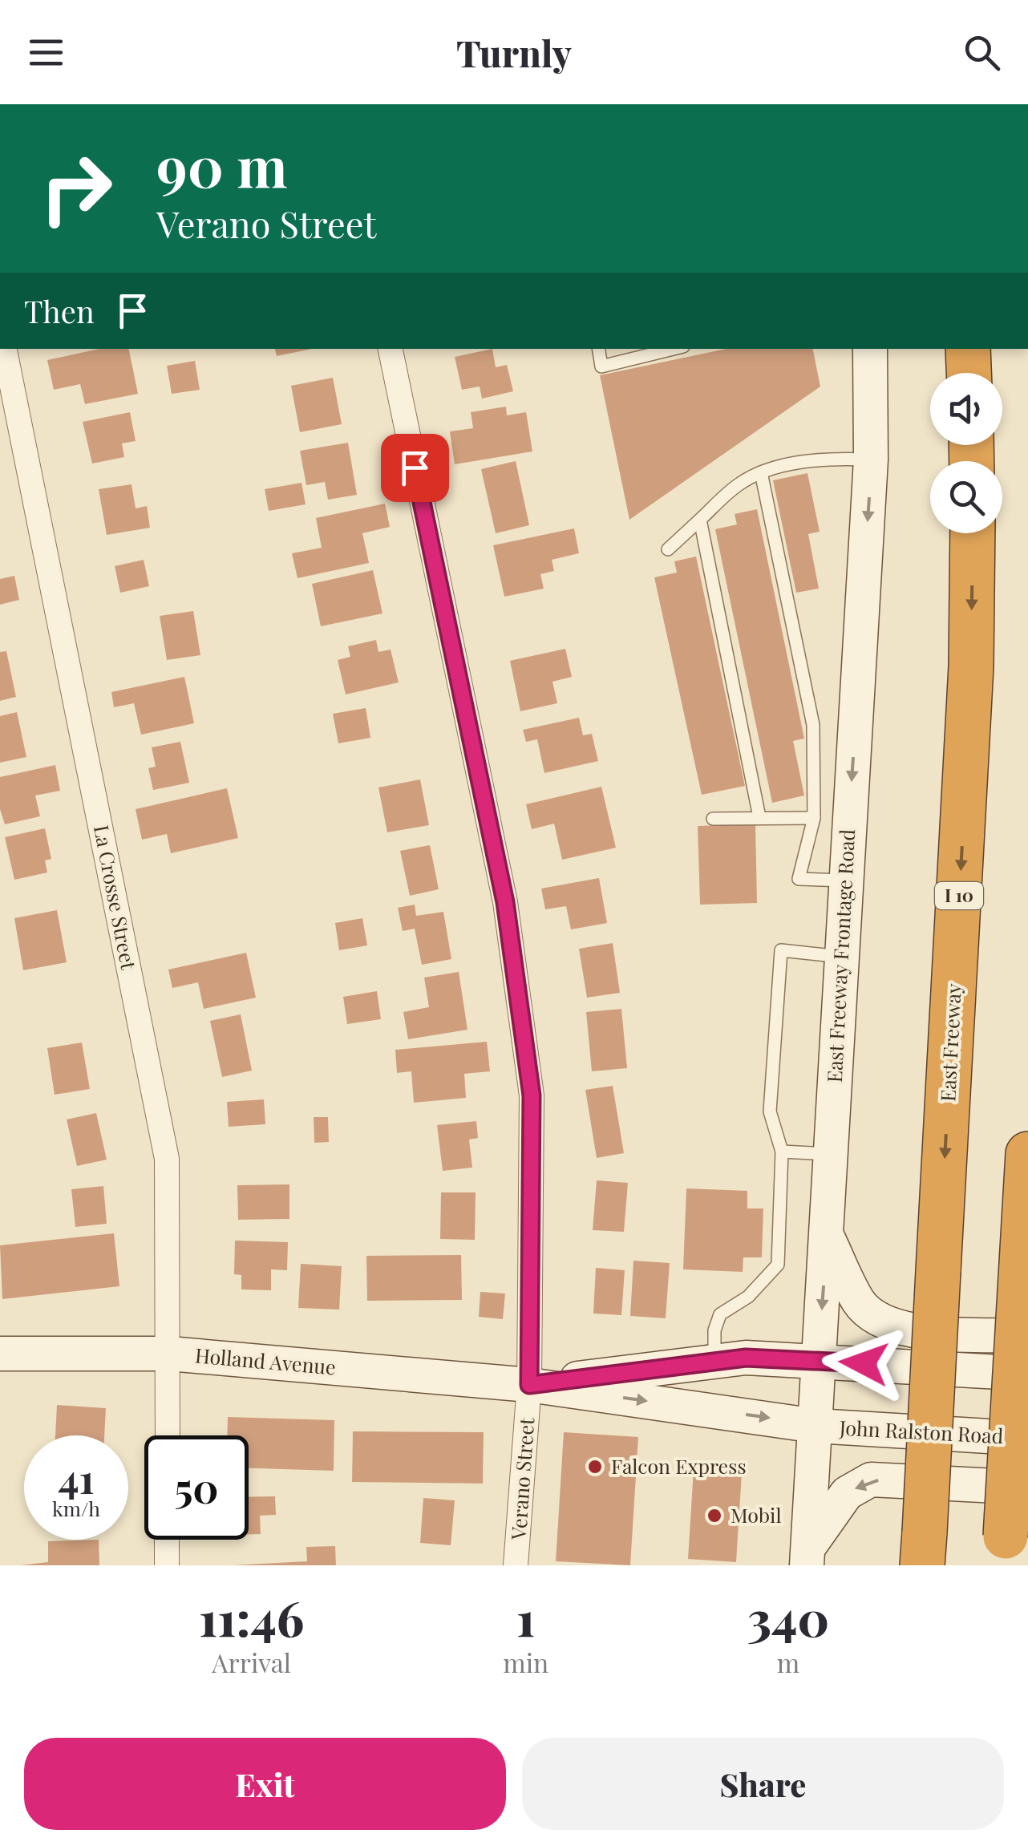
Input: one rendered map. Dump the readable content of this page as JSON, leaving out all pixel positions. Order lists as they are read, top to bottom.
{
  "streets": {
    "highway": ["I 10", "East Freeway"],
    "main road": ["East Freeway Frontage Road", "Holland Avenue", "John Ralston Road"],
    "street": ["La Crosse Street", "Verano Street"]
  },
  "crossings": [
    ["La Crosse Street", "Holland Avenue"],
    ["East Freeway Frontage Road", "Holland Avenue"],
    ["East Freeway Frontage Road", "John Ralston Road"],
    ["Holland Avenue", "John Ralston Road"],
    ["Holland Avenue", "Verano Street"]
  ],
  "one_way": ["East Freeway Frontage Road"],
  "places": ["Falcon Express", "Mobil"],
  "page": {
    "header": "Turnly",
    "turn": ["90 m", "Verano Street"],
    "then": "Then",
    "speed": "41 km/h",
    "limit": "50",
    "eta": [
      "11:46",
      "Arrival",
      "1",
      "min",
      "340",
      "m"
    ],
    "buttons": ["Exit", "Share"]
  }
}
